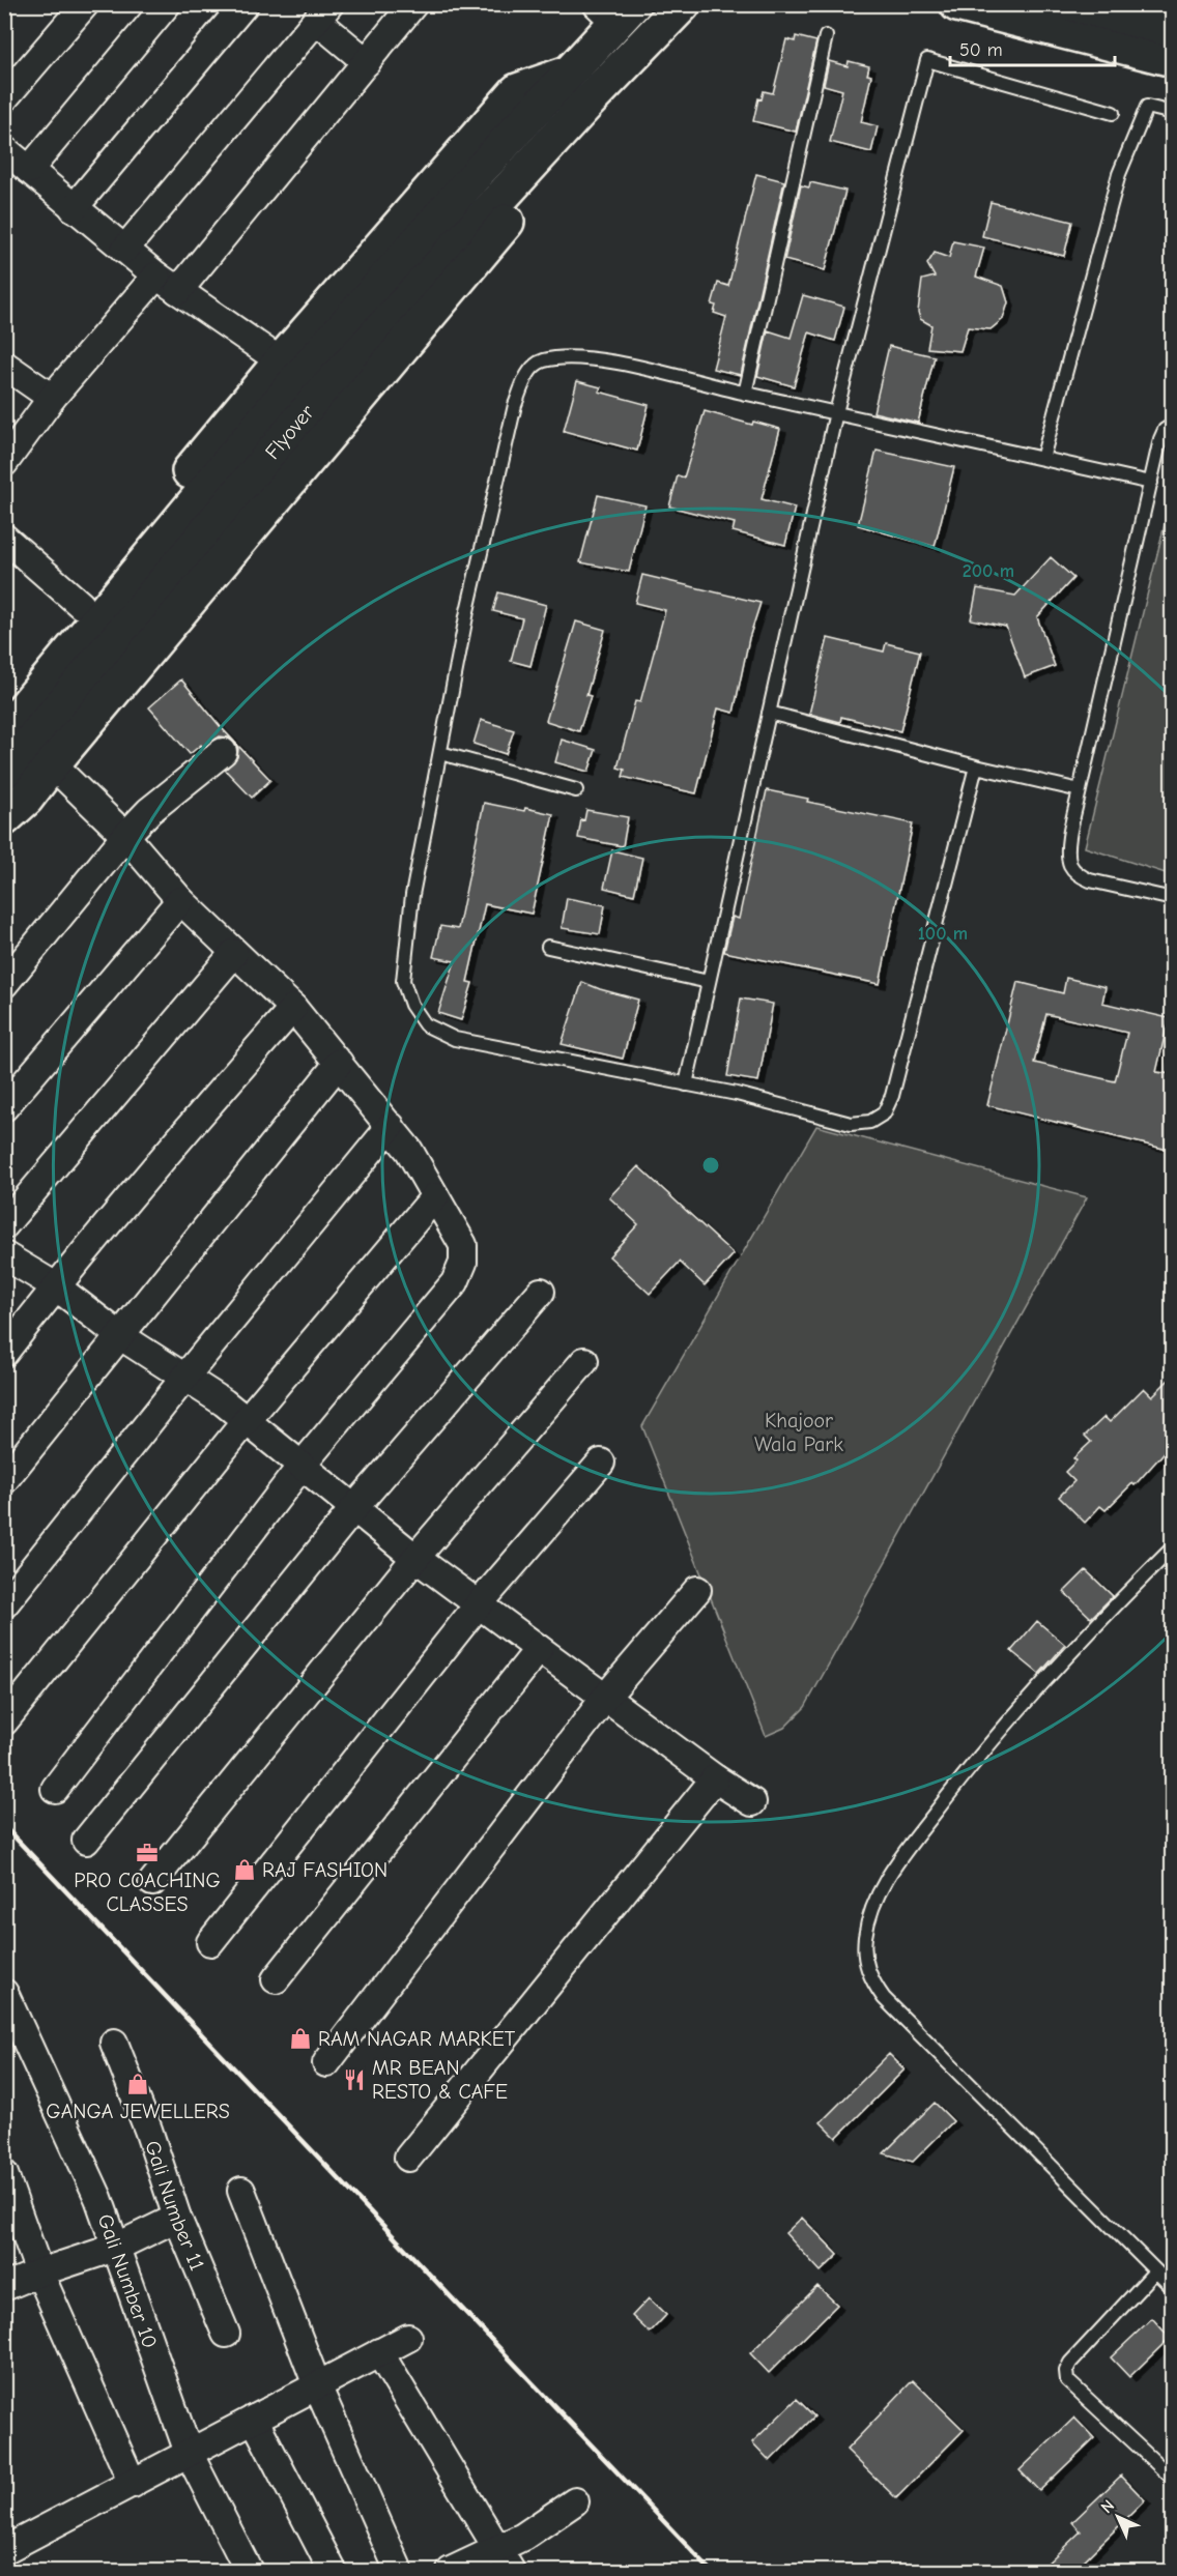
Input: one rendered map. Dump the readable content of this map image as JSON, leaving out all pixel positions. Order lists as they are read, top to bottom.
{
  "streets": {
    "main road": ["Flyover"],
    "street": ["Gali Number 11", "Gali Number 10"]
  },
  "parks": ["Khajoor Wala Park"],
  "places": {
    "office": ["PRO COACHING CLASSES"],
    "shop": ["RAJ FASHION", "RAM NAGAR MARKET", "GANGA JEWELLERS"],
    "restaurant": ["MR BEAN RESTO & CAFE"]
  },
  "scale_bar": "50 m",
  "north": "top left",
  "rings": ["200 m", "100 m"]
}
